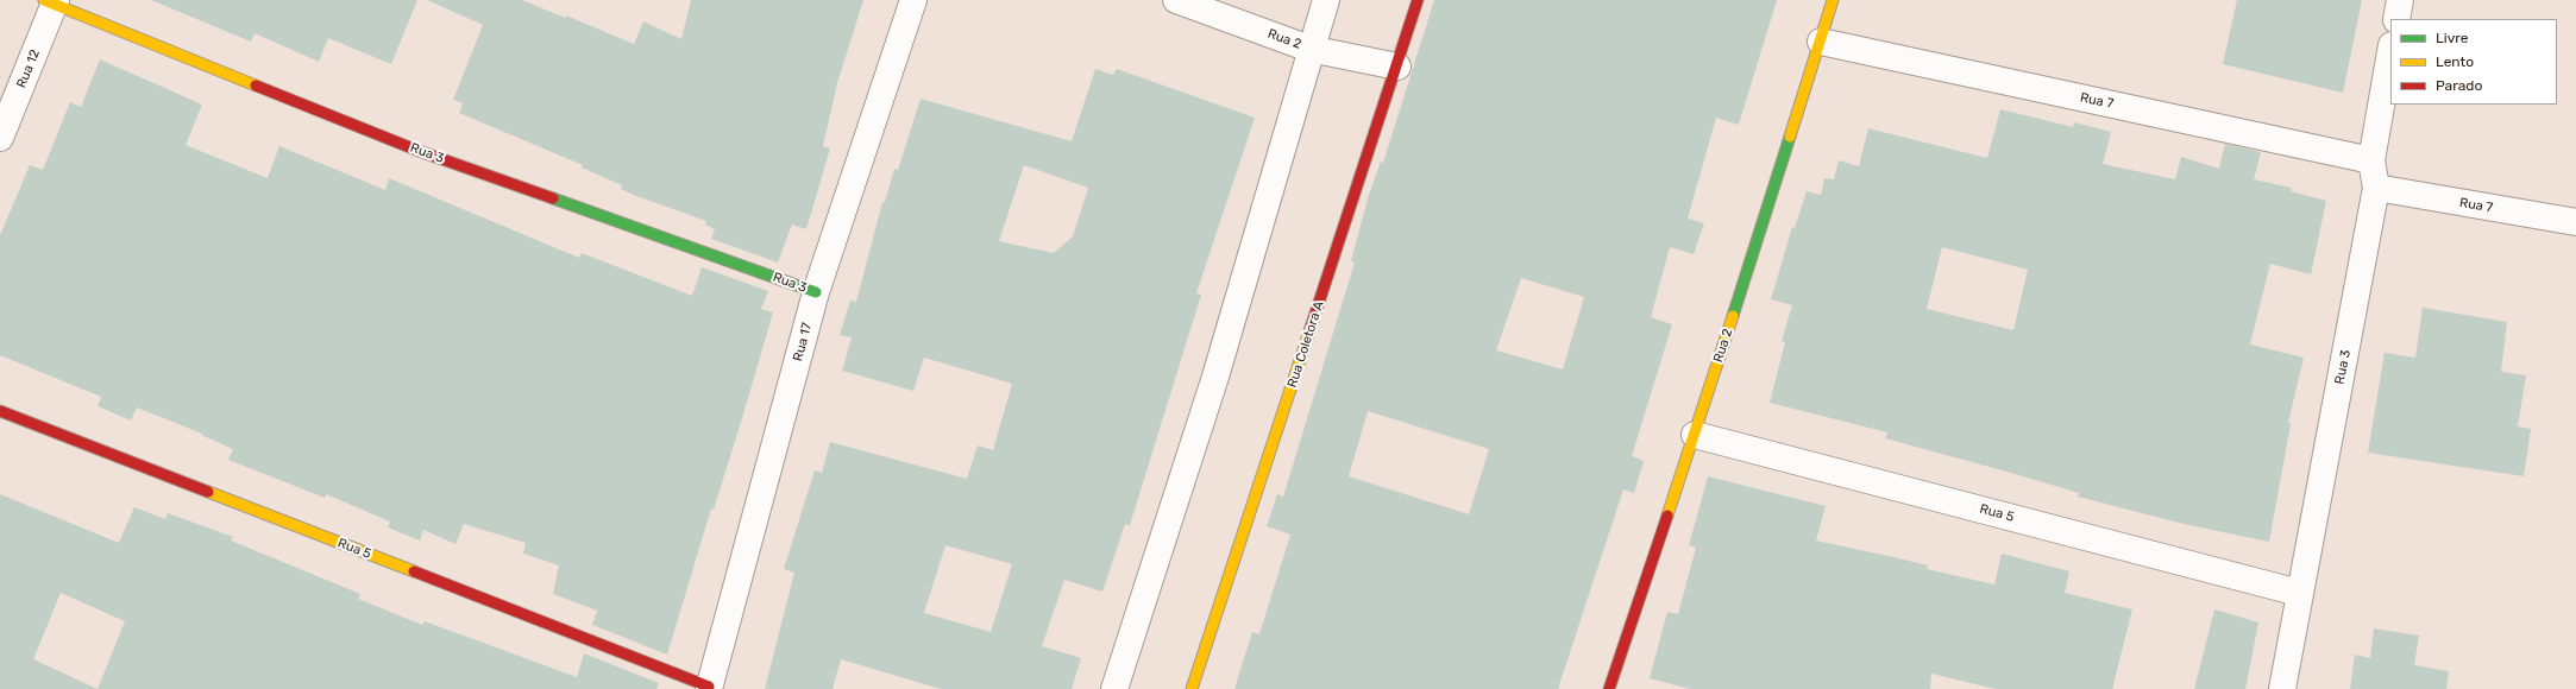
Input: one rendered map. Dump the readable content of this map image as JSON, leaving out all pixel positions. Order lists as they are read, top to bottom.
{
  "streets": {
    "street": [
      "Rua 2",
      "Rua 12",
      "Rua 7",
      "Rua 3",
      "Rua 17",
      "Rua Coletora A",
      "Rua 5"
    ]
  },
  "crossings": [
    ["Rua 2", "Rua 7"],
    ["Rua 2", "Rua Coletora A"],
    ["Rua 2", "Rua 5"],
    ["Rua 12", "Rua 3"],
    ["Rua 7", "Rua 3"],
    ["Rua 3", "Rua 17"],
    ["Rua 3", "Rua 5"],
    ["Rua 17", "Rua 5"]
  ],
  "legend": ["Livre", "Lento", "Parado"]
}
